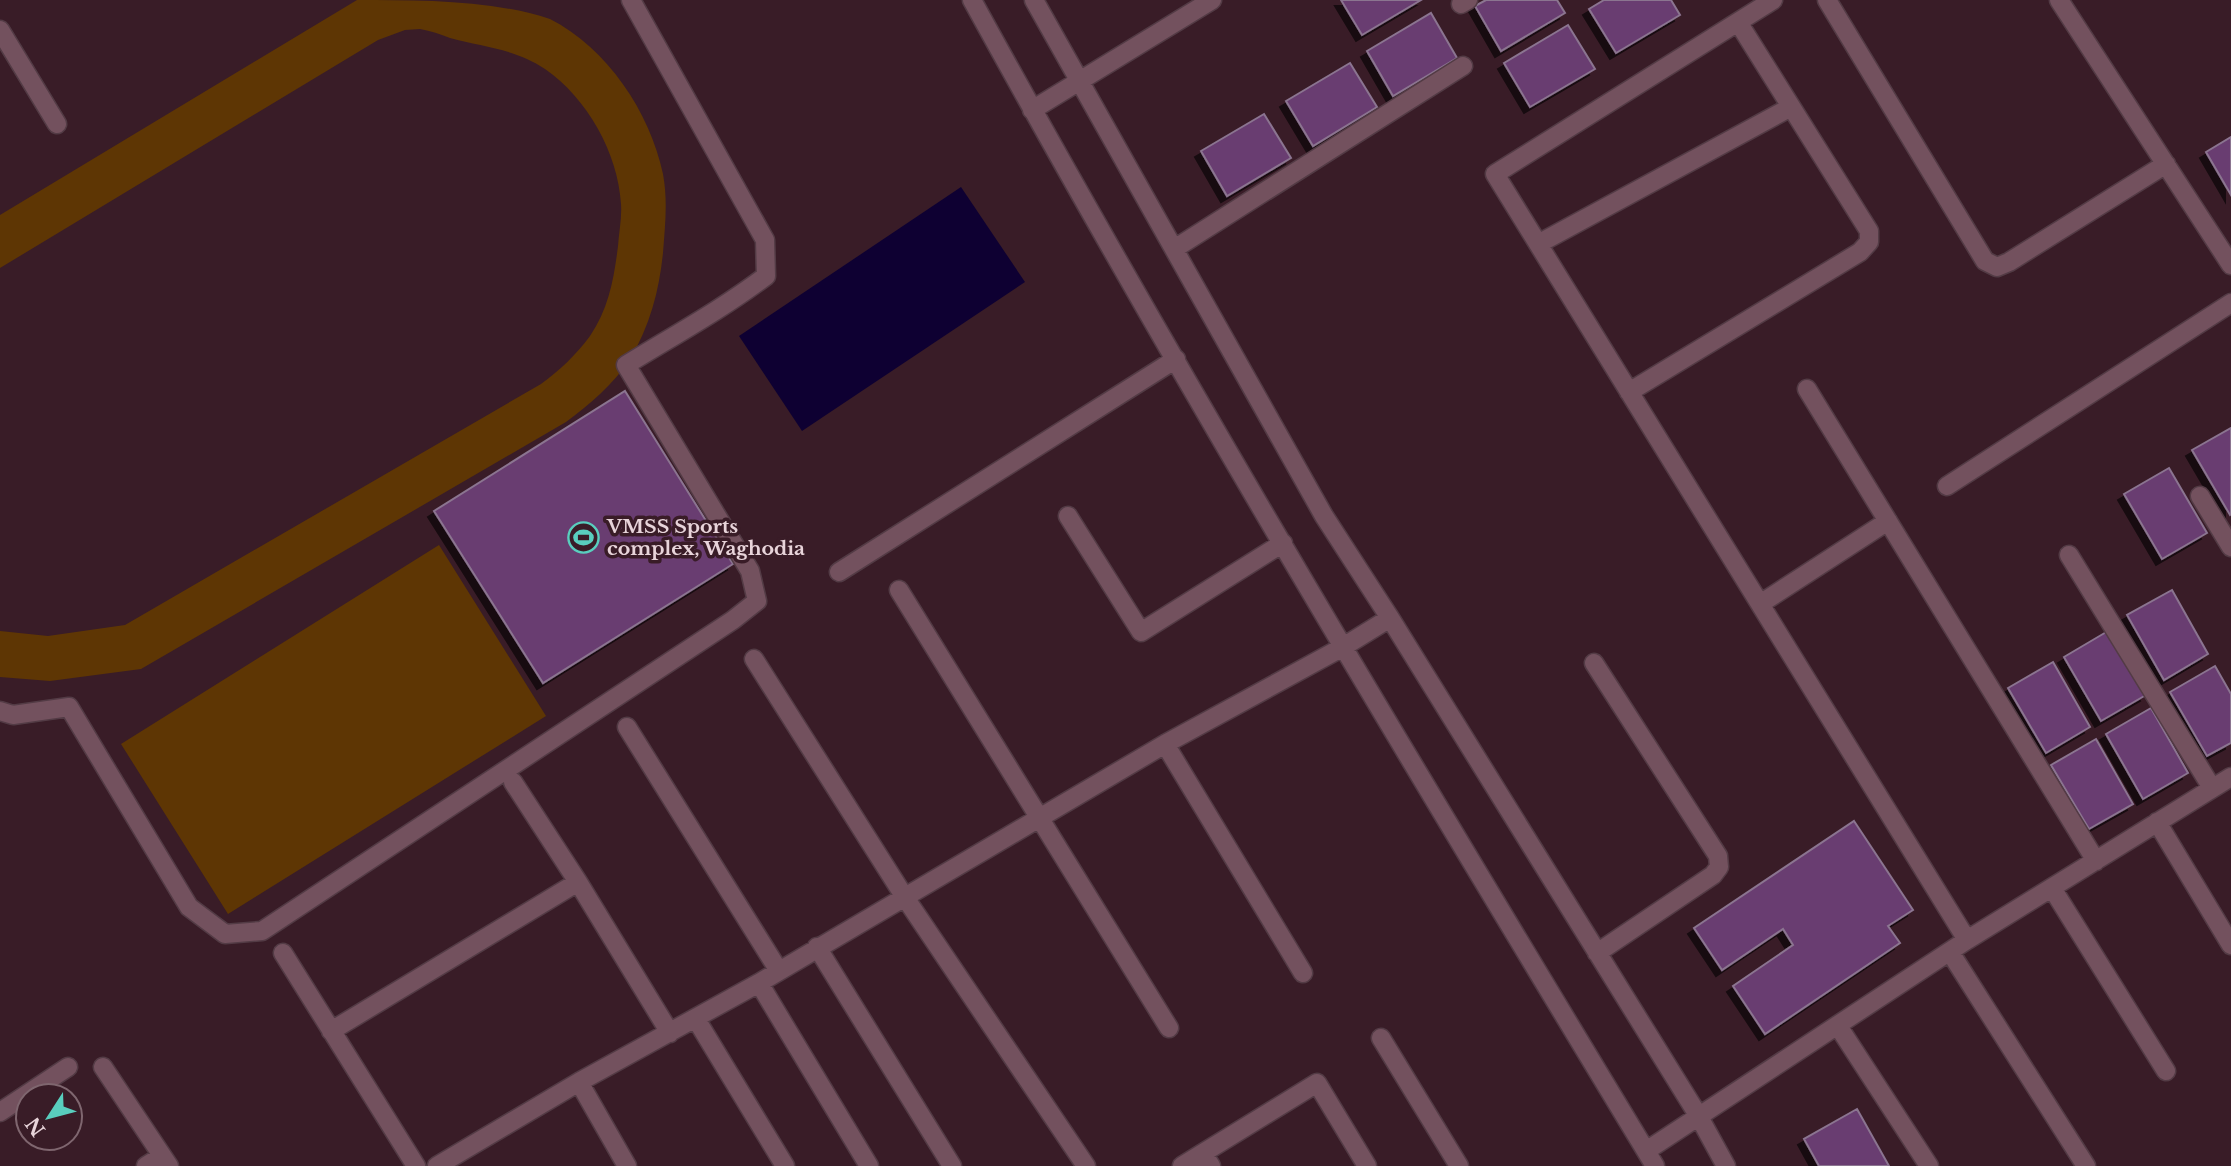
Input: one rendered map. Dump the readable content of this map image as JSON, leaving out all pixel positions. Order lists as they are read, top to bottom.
{
  "places": {
    "sports": ["VMSS Sports complex, Waghodia"]
  },
  "north": "bottom left"
}
